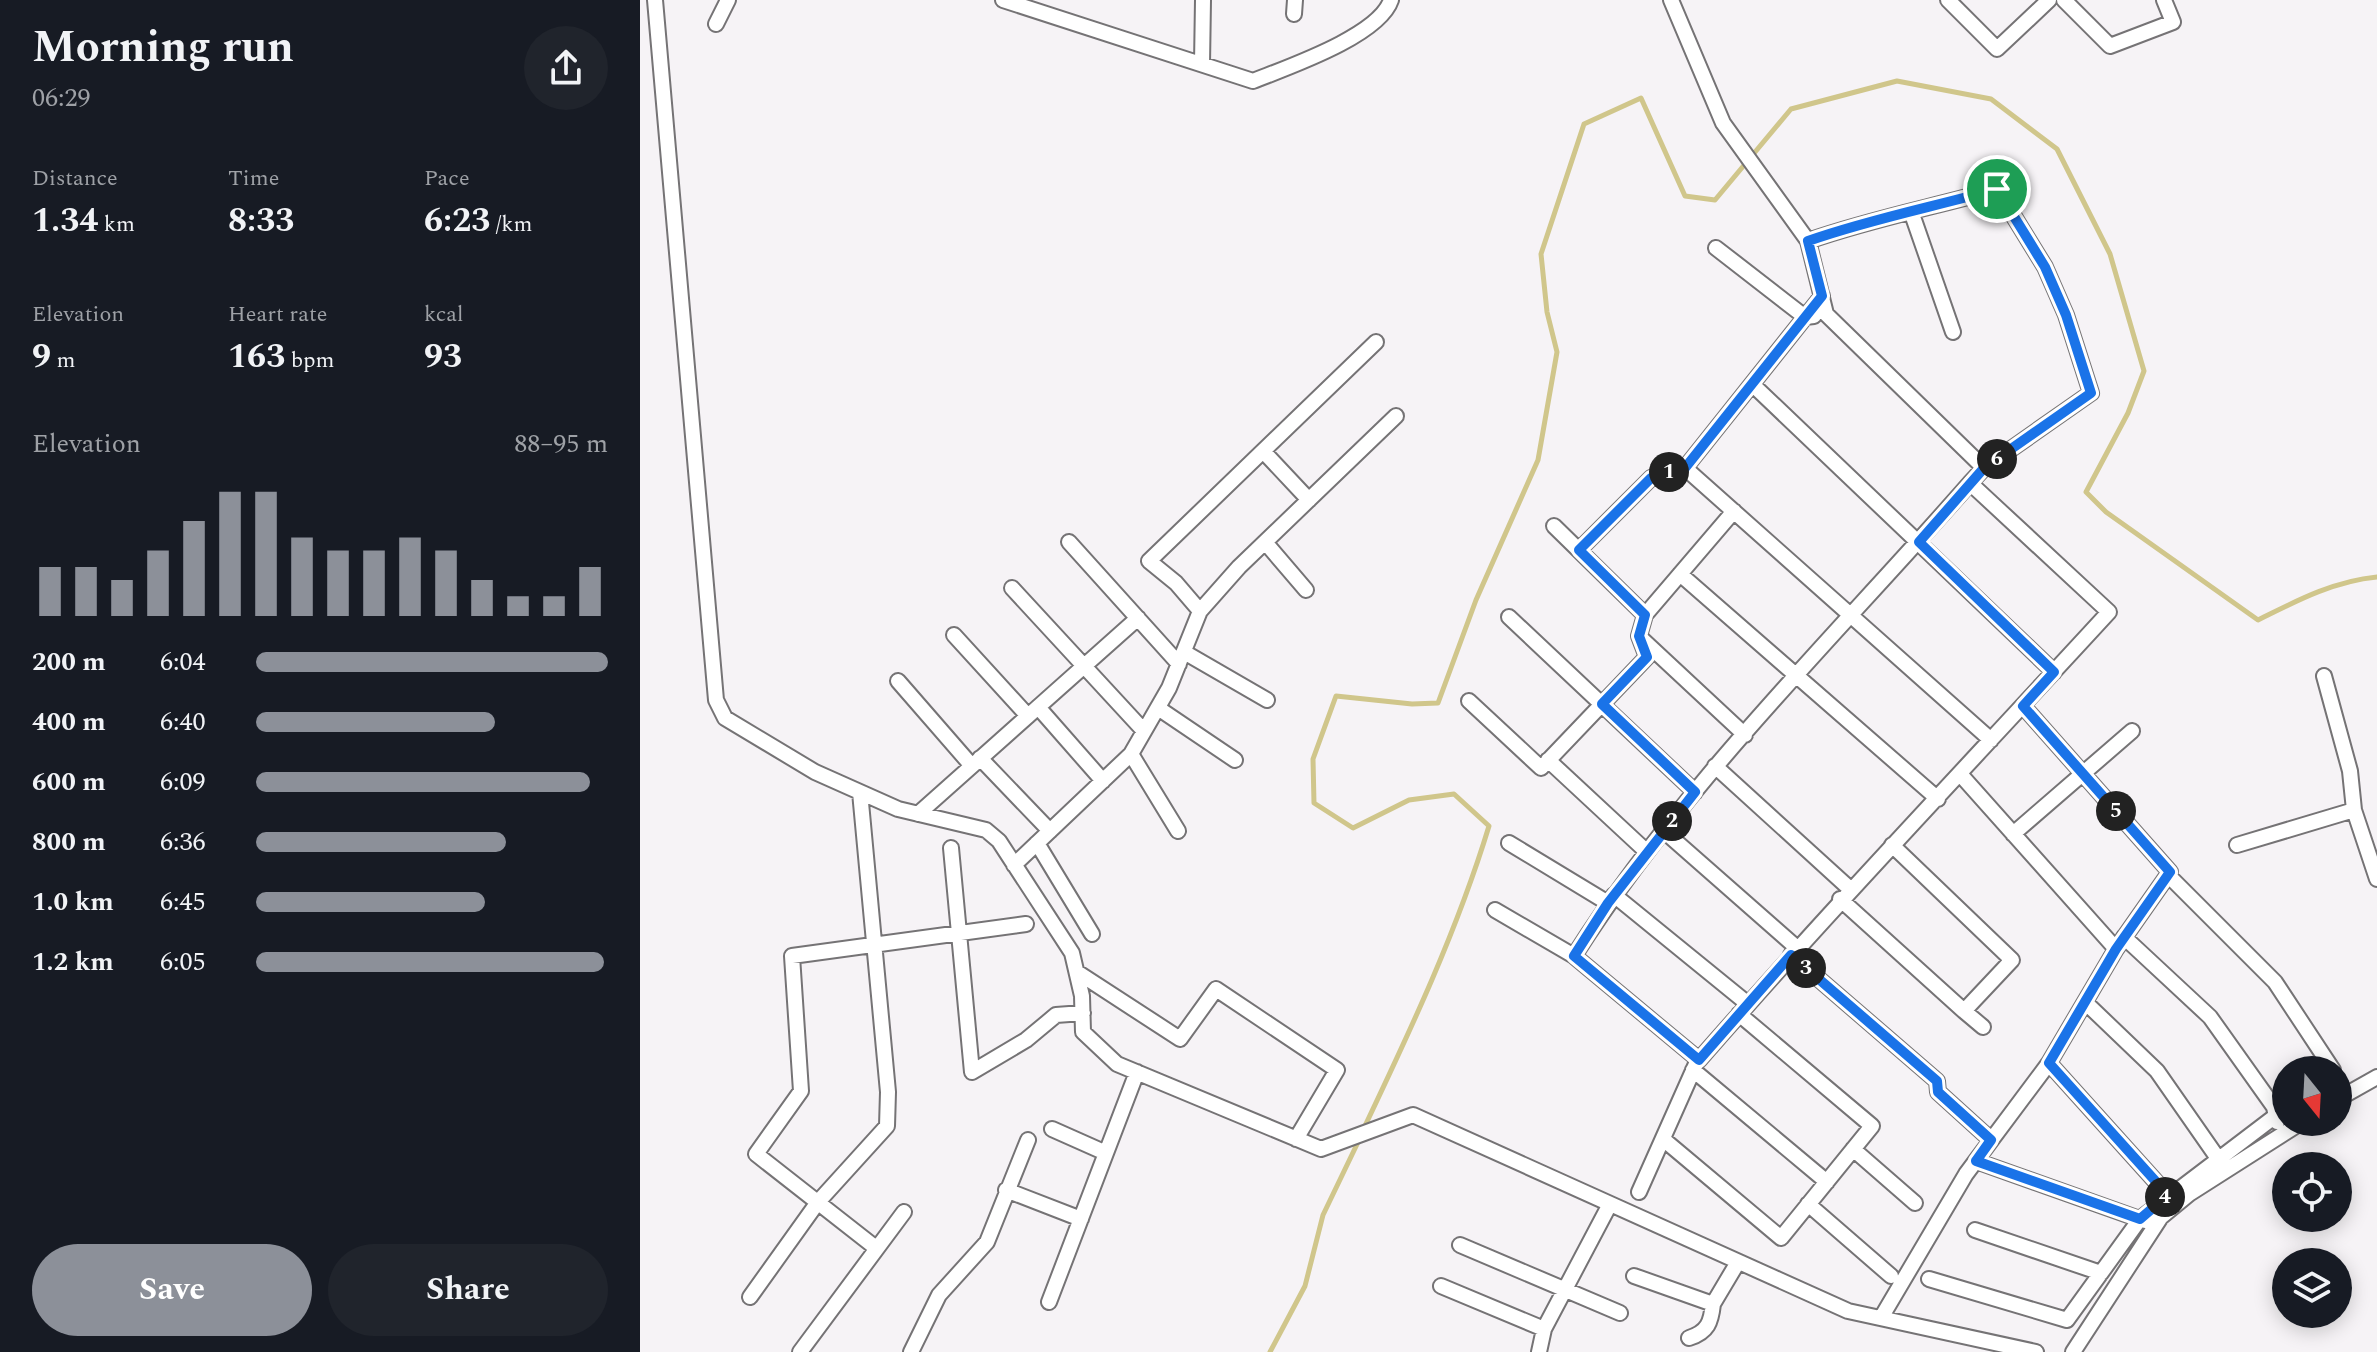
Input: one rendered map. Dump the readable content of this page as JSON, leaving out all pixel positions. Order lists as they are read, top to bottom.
{
  "north": "bottom",
  "page": {
    "heading": ["Morning run", "06:29"],
    "stats": [
      ["Distance", "1.34 km"],
      ["Time", "8:33"],
      ["Pace", "6:23 /km"],
      ["Elevation", "9 m"],
      ["Heart rate", "163 bpm"],
      ["kcal", "93"]
    ],
    "chart": ["Elevation", "88–95 m"],
    "pins": [
      "6",
      "1",
      "5",
      "2",
      "3",
      "4"
    ],
    "list": [
      {
        "name": "200 m",
        "note": "6:04"
      },
      {
        "name": "400 m",
        "note": "6:40"
      },
      {
        "name": "600 m",
        "note": "6:09"
      },
      {
        "name": "800 m",
        "note": "6:36"
      },
      {
        "name": "1.0 km",
        "note": "6:45"
      },
      {
        "name": "1.2 km",
        "note": "6:05"
      }
    ],
    "buttons": ["Save", "Share"]
  }
}
